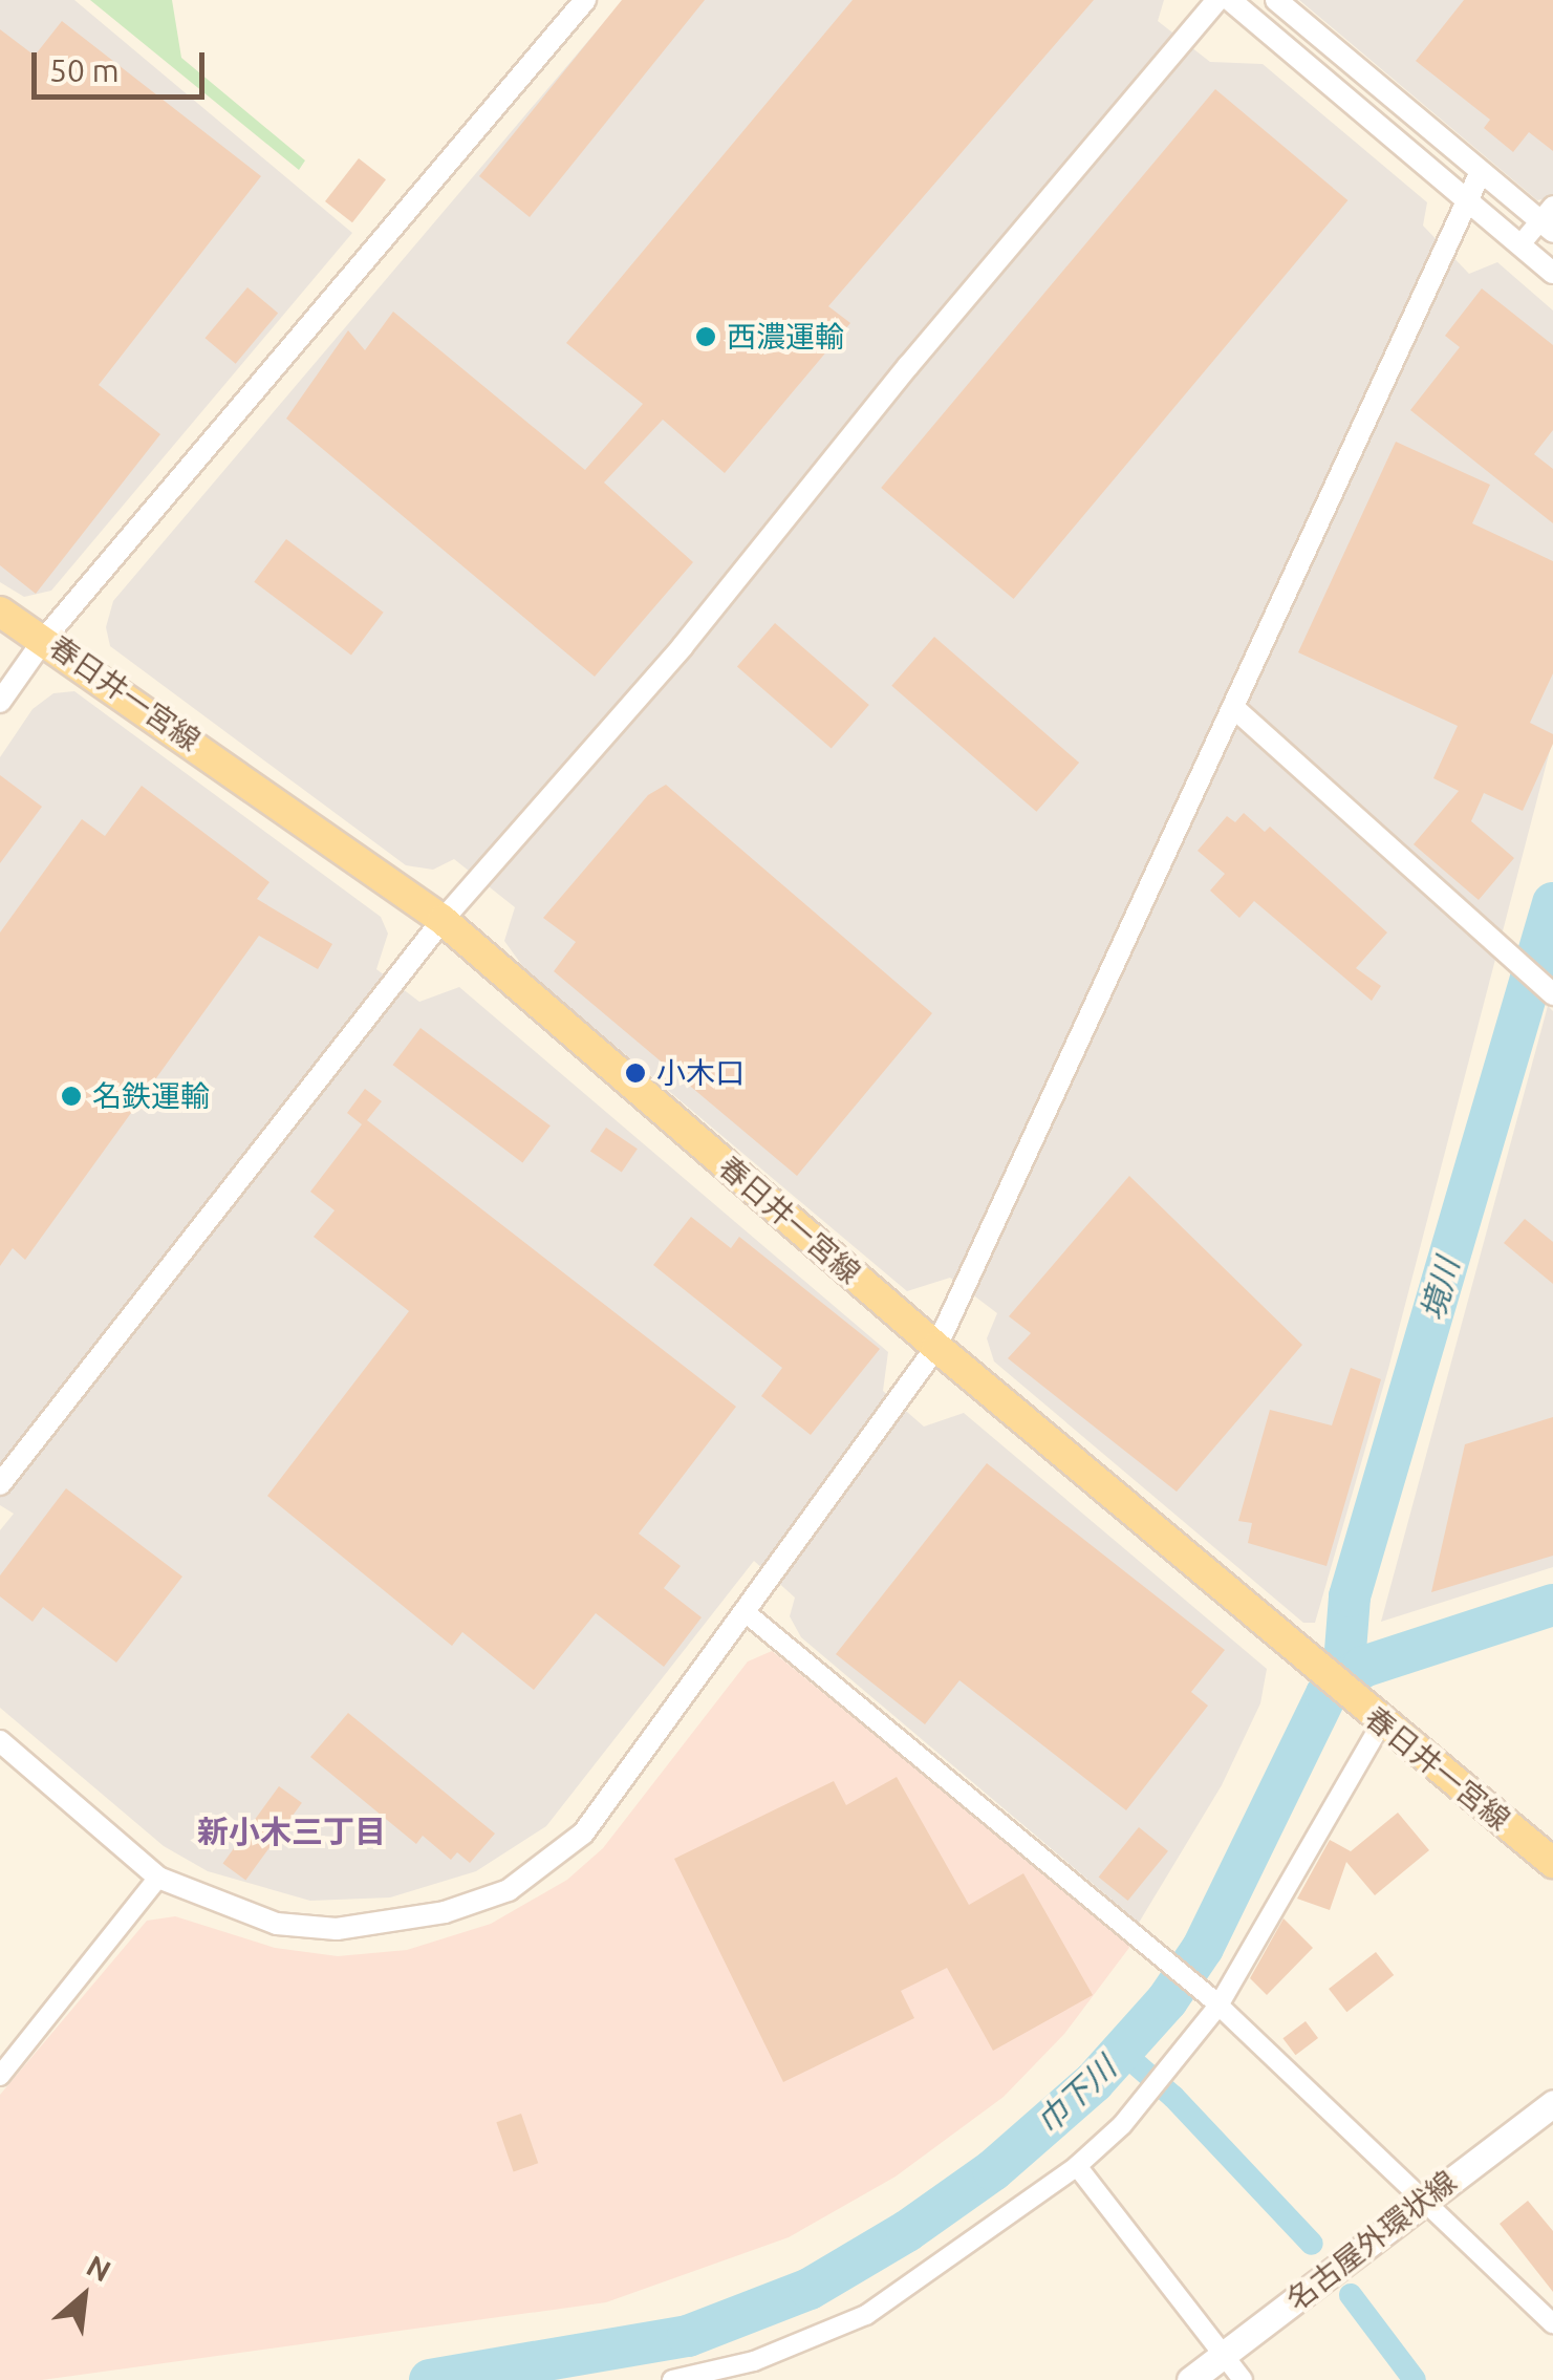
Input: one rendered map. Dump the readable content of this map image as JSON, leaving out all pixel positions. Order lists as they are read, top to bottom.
{
  "streets": {
    "main road": ["春日井一宮線", "名古屋外環状線"]
  },
  "districts": ["新小木三丁目"],
  "water": ["境川", "巾下川"],
  "places": ["西濃運輸", "小木口", "名鉄運輸"],
  "scale_bar": "50 m",
  "north": "top right"
}
